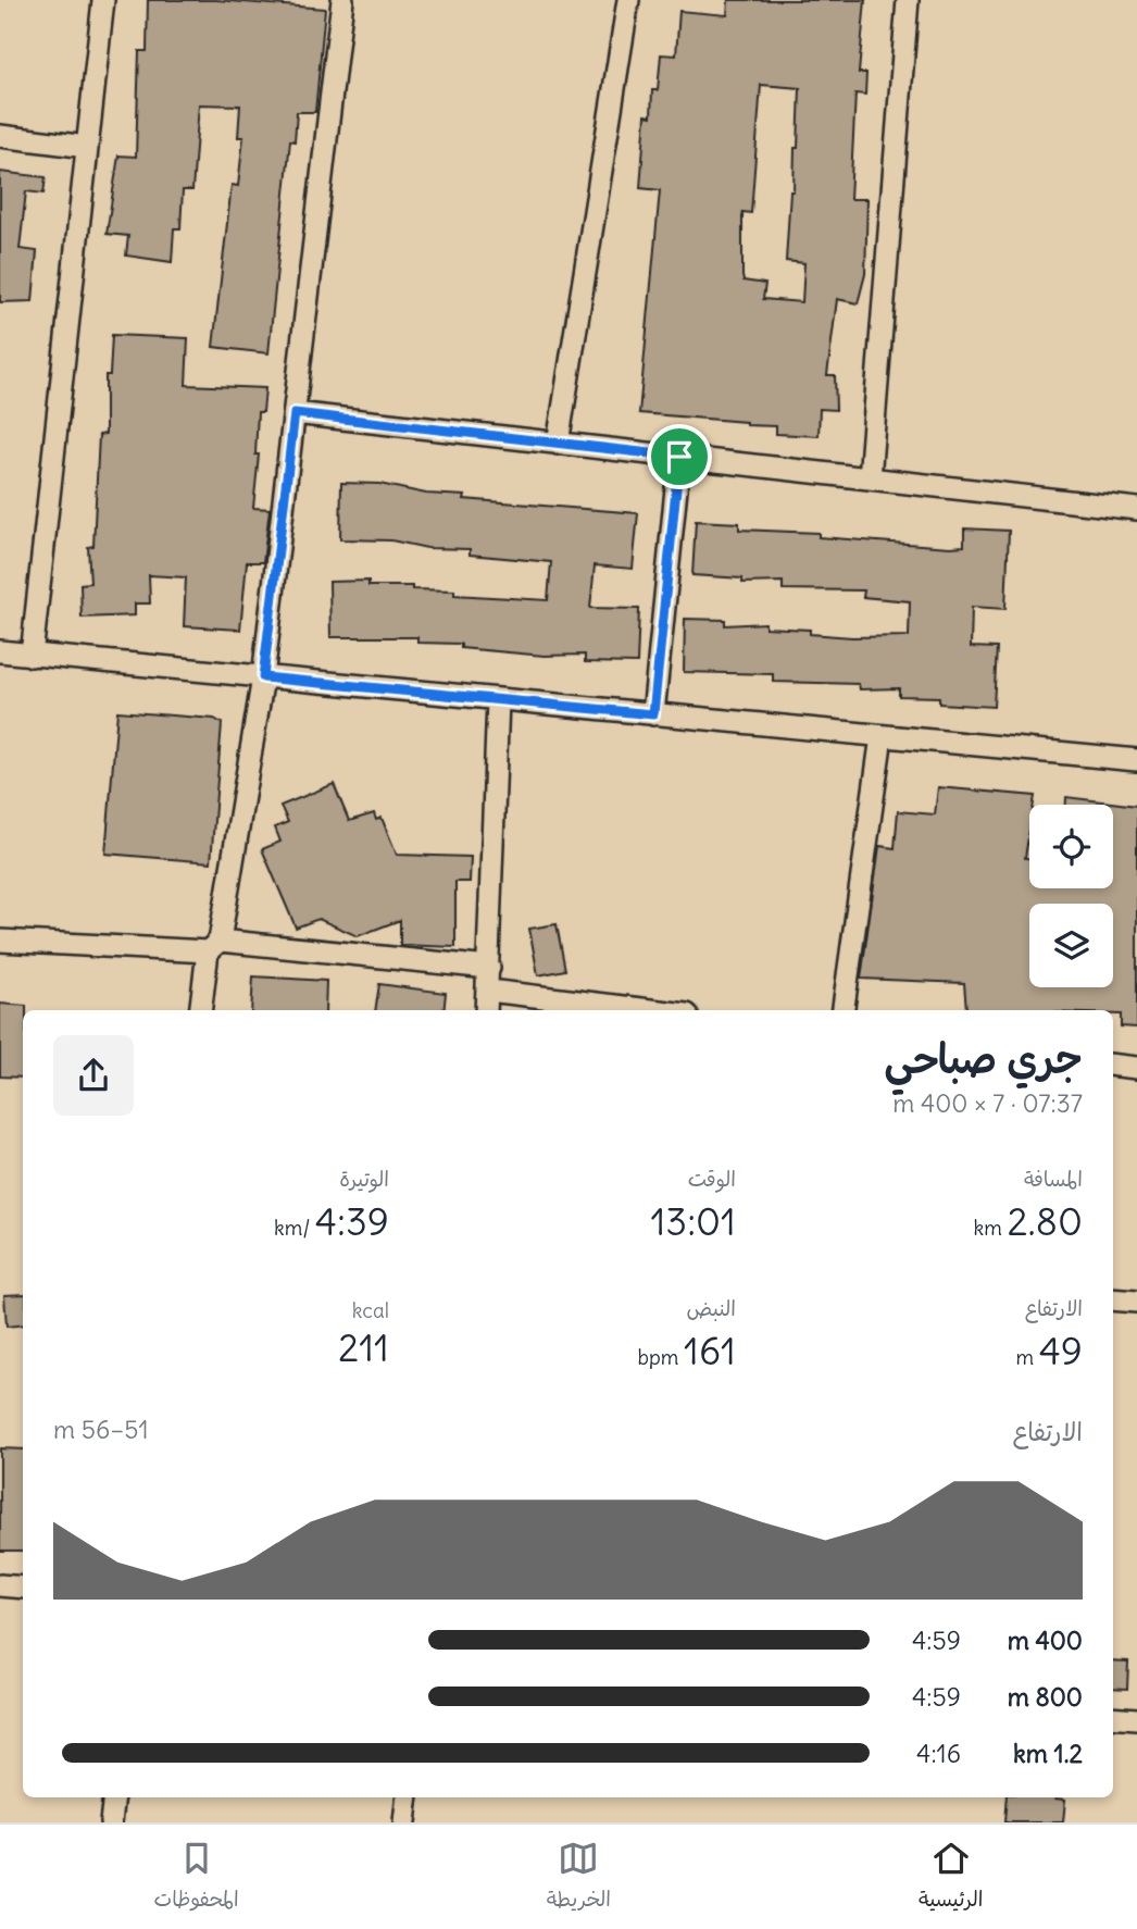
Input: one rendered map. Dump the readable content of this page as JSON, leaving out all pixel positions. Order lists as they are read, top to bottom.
{
  "page": {
    "heading": ["جري صباحي", "07:37 · 7 × 400 m"],
    "stats": [
      ["المسافة", "2.80 km"],
      ["الوقت", "13:01"],
      ["الوتيرة", "4:39 /km"],
      ["الارتفاع", "49 m"],
      ["النبض", "161 bpm"],
      ["kcal", "211"]
    ],
    "chart": ["الارتفاع", "51–56 m"],
    "list": [
      {
        "name": "400 m",
        "note": "4:59"
      },
      {
        "name": "800 m",
        "note": "4:59"
      },
      {
        "name": "1.2 km",
        "note": "4:16"
      }
    ],
    "tabs": ["الرئيسية", "الخريطة", "المحفوظات"]
  }
}
